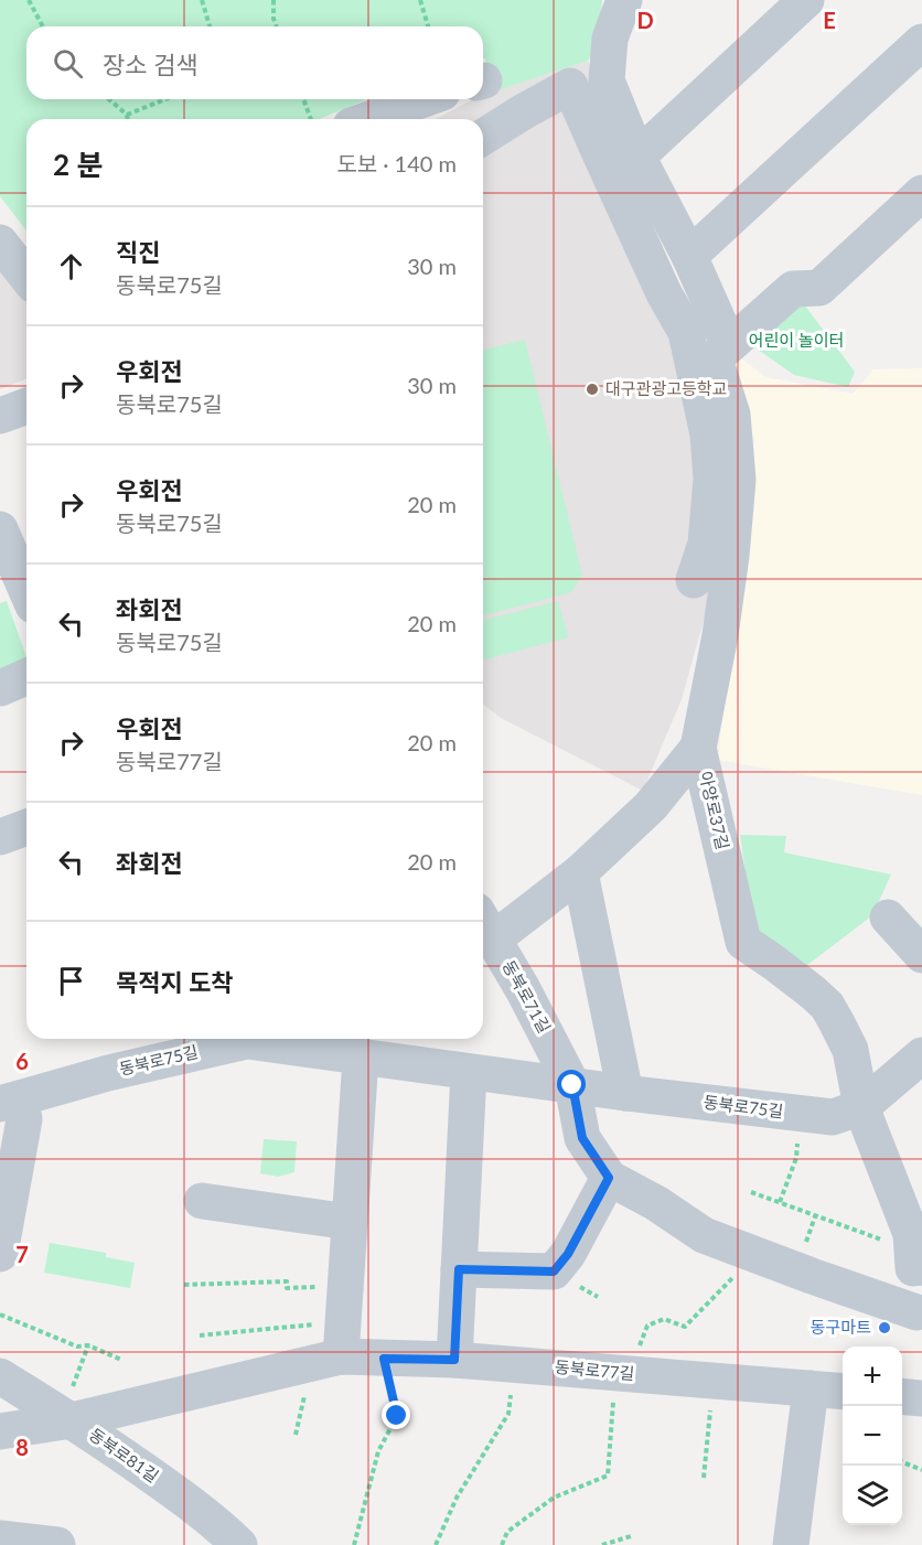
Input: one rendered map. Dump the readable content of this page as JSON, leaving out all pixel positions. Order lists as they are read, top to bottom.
{
  "streets": {
    "street": [
      "아양로37길",
      "동북로71길",
      "동북로75길",
      "동북로77길",
      "동북로81길"
    ]
  },
  "crossings": [
    ["아양로37길", "동북로71길"],
    ["아양로37길", "동북로75길"],
    ["동북로71길", "동북로75길"],
    ["동북로77길", "동북로81길"]
  ],
  "parks": ["어린이 놀이터"],
  "places": ["대구관광고등학교", "동구마트"],
  "page": {
    "search": "장소 검색",
    "heading": ["2 분", "도보 · 140 m"],
    "list": [
      ["직진", "동북로75길", "30 m"],
      ["우회전", "동북로75길", "30 m"],
      ["우회전", "동북로75길", "20 m"],
      ["좌회전", "동북로75길", "20 m"],
      ["우회전", "동북로77길", "20 m"],
      ["좌회전", "20 m"],
      "목적지 도착"
    ],
    "map_buttons": ["+", "−"]
  },
  "grid": {
    "columns": ["D", "E"],
    "rows": ["6", "7", "8"]
  }
}
